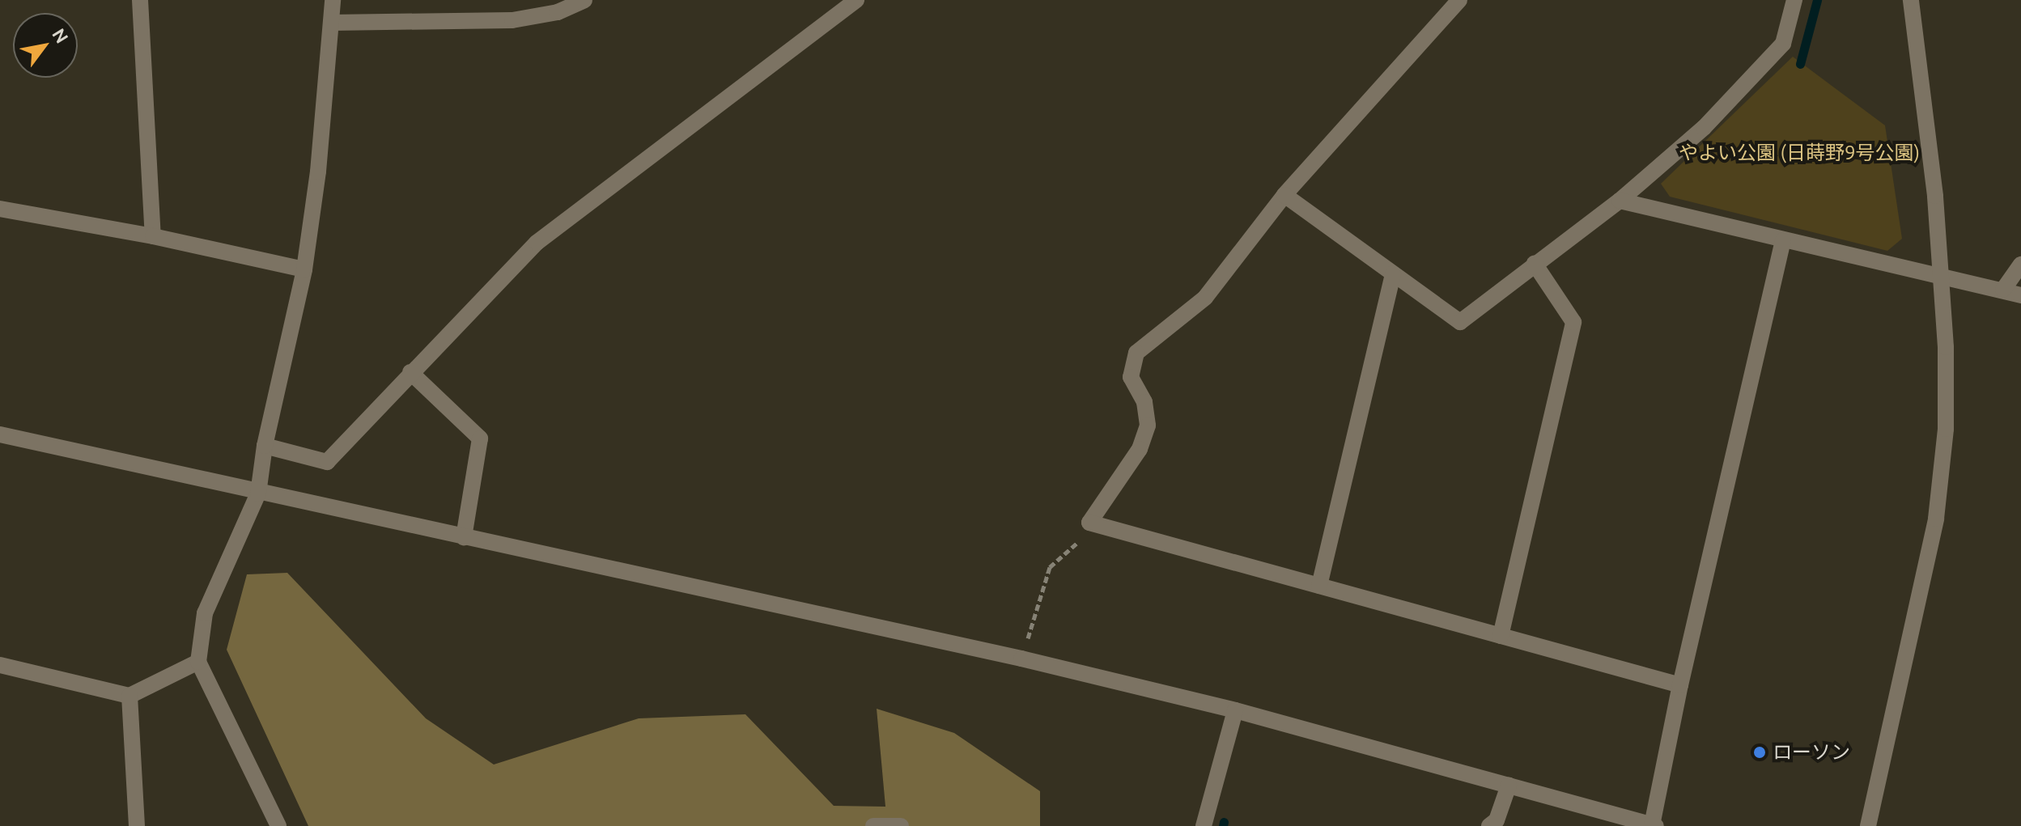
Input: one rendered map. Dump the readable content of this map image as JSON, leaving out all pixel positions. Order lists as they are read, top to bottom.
{
  "parks": ["やよい公園 (日蒔野9号公園)"],
  "places": ["ローソン"],
  "north": "top right"
}
